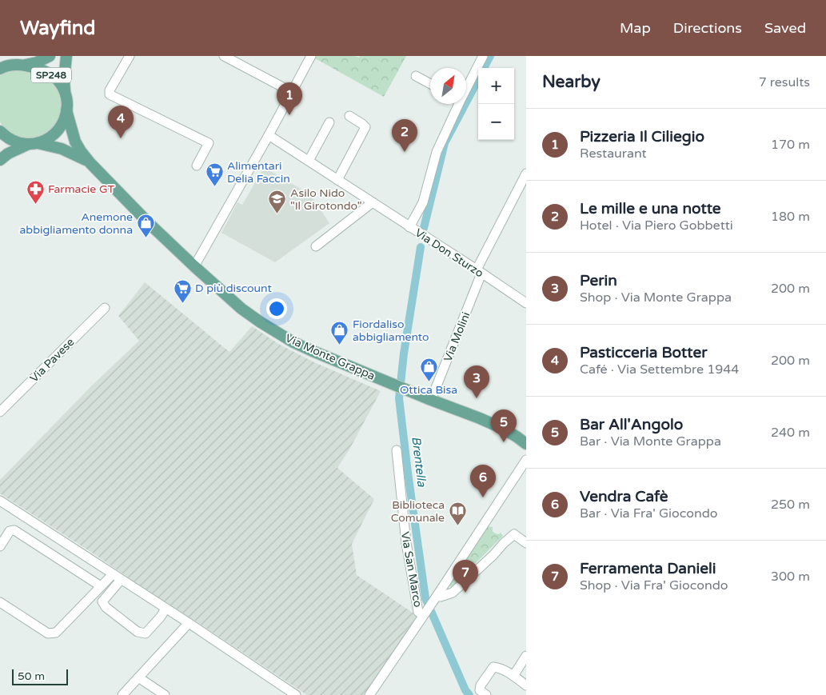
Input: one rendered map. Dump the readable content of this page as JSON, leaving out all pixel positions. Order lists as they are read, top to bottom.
{
  "streets": {
    "main road": ["SP248", "Via Monte Grappa"],
    "street": [
      "Via Don Sturzo",
      "Via Molini",
      "Via Pavese",
      "Via San Marco"
    ]
  },
  "crossings": [
    ["SP248", "Via Monte Grappa"],
    ["Via Don Sturzo", "Via Molini"],
    ["Via Molini", "Via Monte Grappa"]
  ],
  "water": ["Brentella"],
  "places": {
    "supermarket": ["Alimentari Delia Faccin", "D più discount"],
    "pharmacy": ["Farmacie GT"],
    "school or university": ["Asilo Nido \"Il Girotondo\""],
    "shop": ["Anemone abbigliamento donna", "Fiordaliso abbigliamento", "Ottica Bisa"],
    "library": ["Biblioteca Comunale"]
  },
  "scale_bar": "50 m",
  "north": "top right",
  "page": {
    "header": "Wayfind",
    "nav": ["Map", "Directions", "Saved"],
    "heading": ["Nearby", "7 results"],
    "map_buttons": ["+", "−"],
    "pins": [
      "1",
      "4",
      "2",
      "3",
      "5",
      "6",
      "7"
    ],
    "list": [
      {
        "mark": "1",
        "name": "Pizzeria Il Ciliegio",
        "note": "Restaurant",
        "value": "170 m"
      },
      {
        "mark": "2",
        "name": "Le mille e una notte",
        "note": "Hotel · Via Piero Gobbetti",
        "value": "180 m"
      },
      {
        "mark": "3",
        "name": "Perin",
        "note": "Shop · Via Monte Grappa",
        "value": "200 m"
      },
      {
        "mark": "4",
        "name": "Pasticceria Botter",
        "note": "Café · Via Settembre 1944",
        "value": "200 m"
      },
      {
        "mark": "5",
        "name": "Bar All'Angolo",
        "note": "Bar · Via Monte Grappa",
        "value": "240 m"
      },
      {
        "mark": "6",
        "name": "Vendra Cafè",
        "note": "Bar · Via Fra' Giocondo",
        "value": "250 m"
      },
      {
        "mark": "7",
        "name": "Ferramenta Danieli",
        "note": "Shop · Via Fra' Giocondo",
        "value": "300 m"
      }
    ],
    "scale": "50 m"
  }
}
